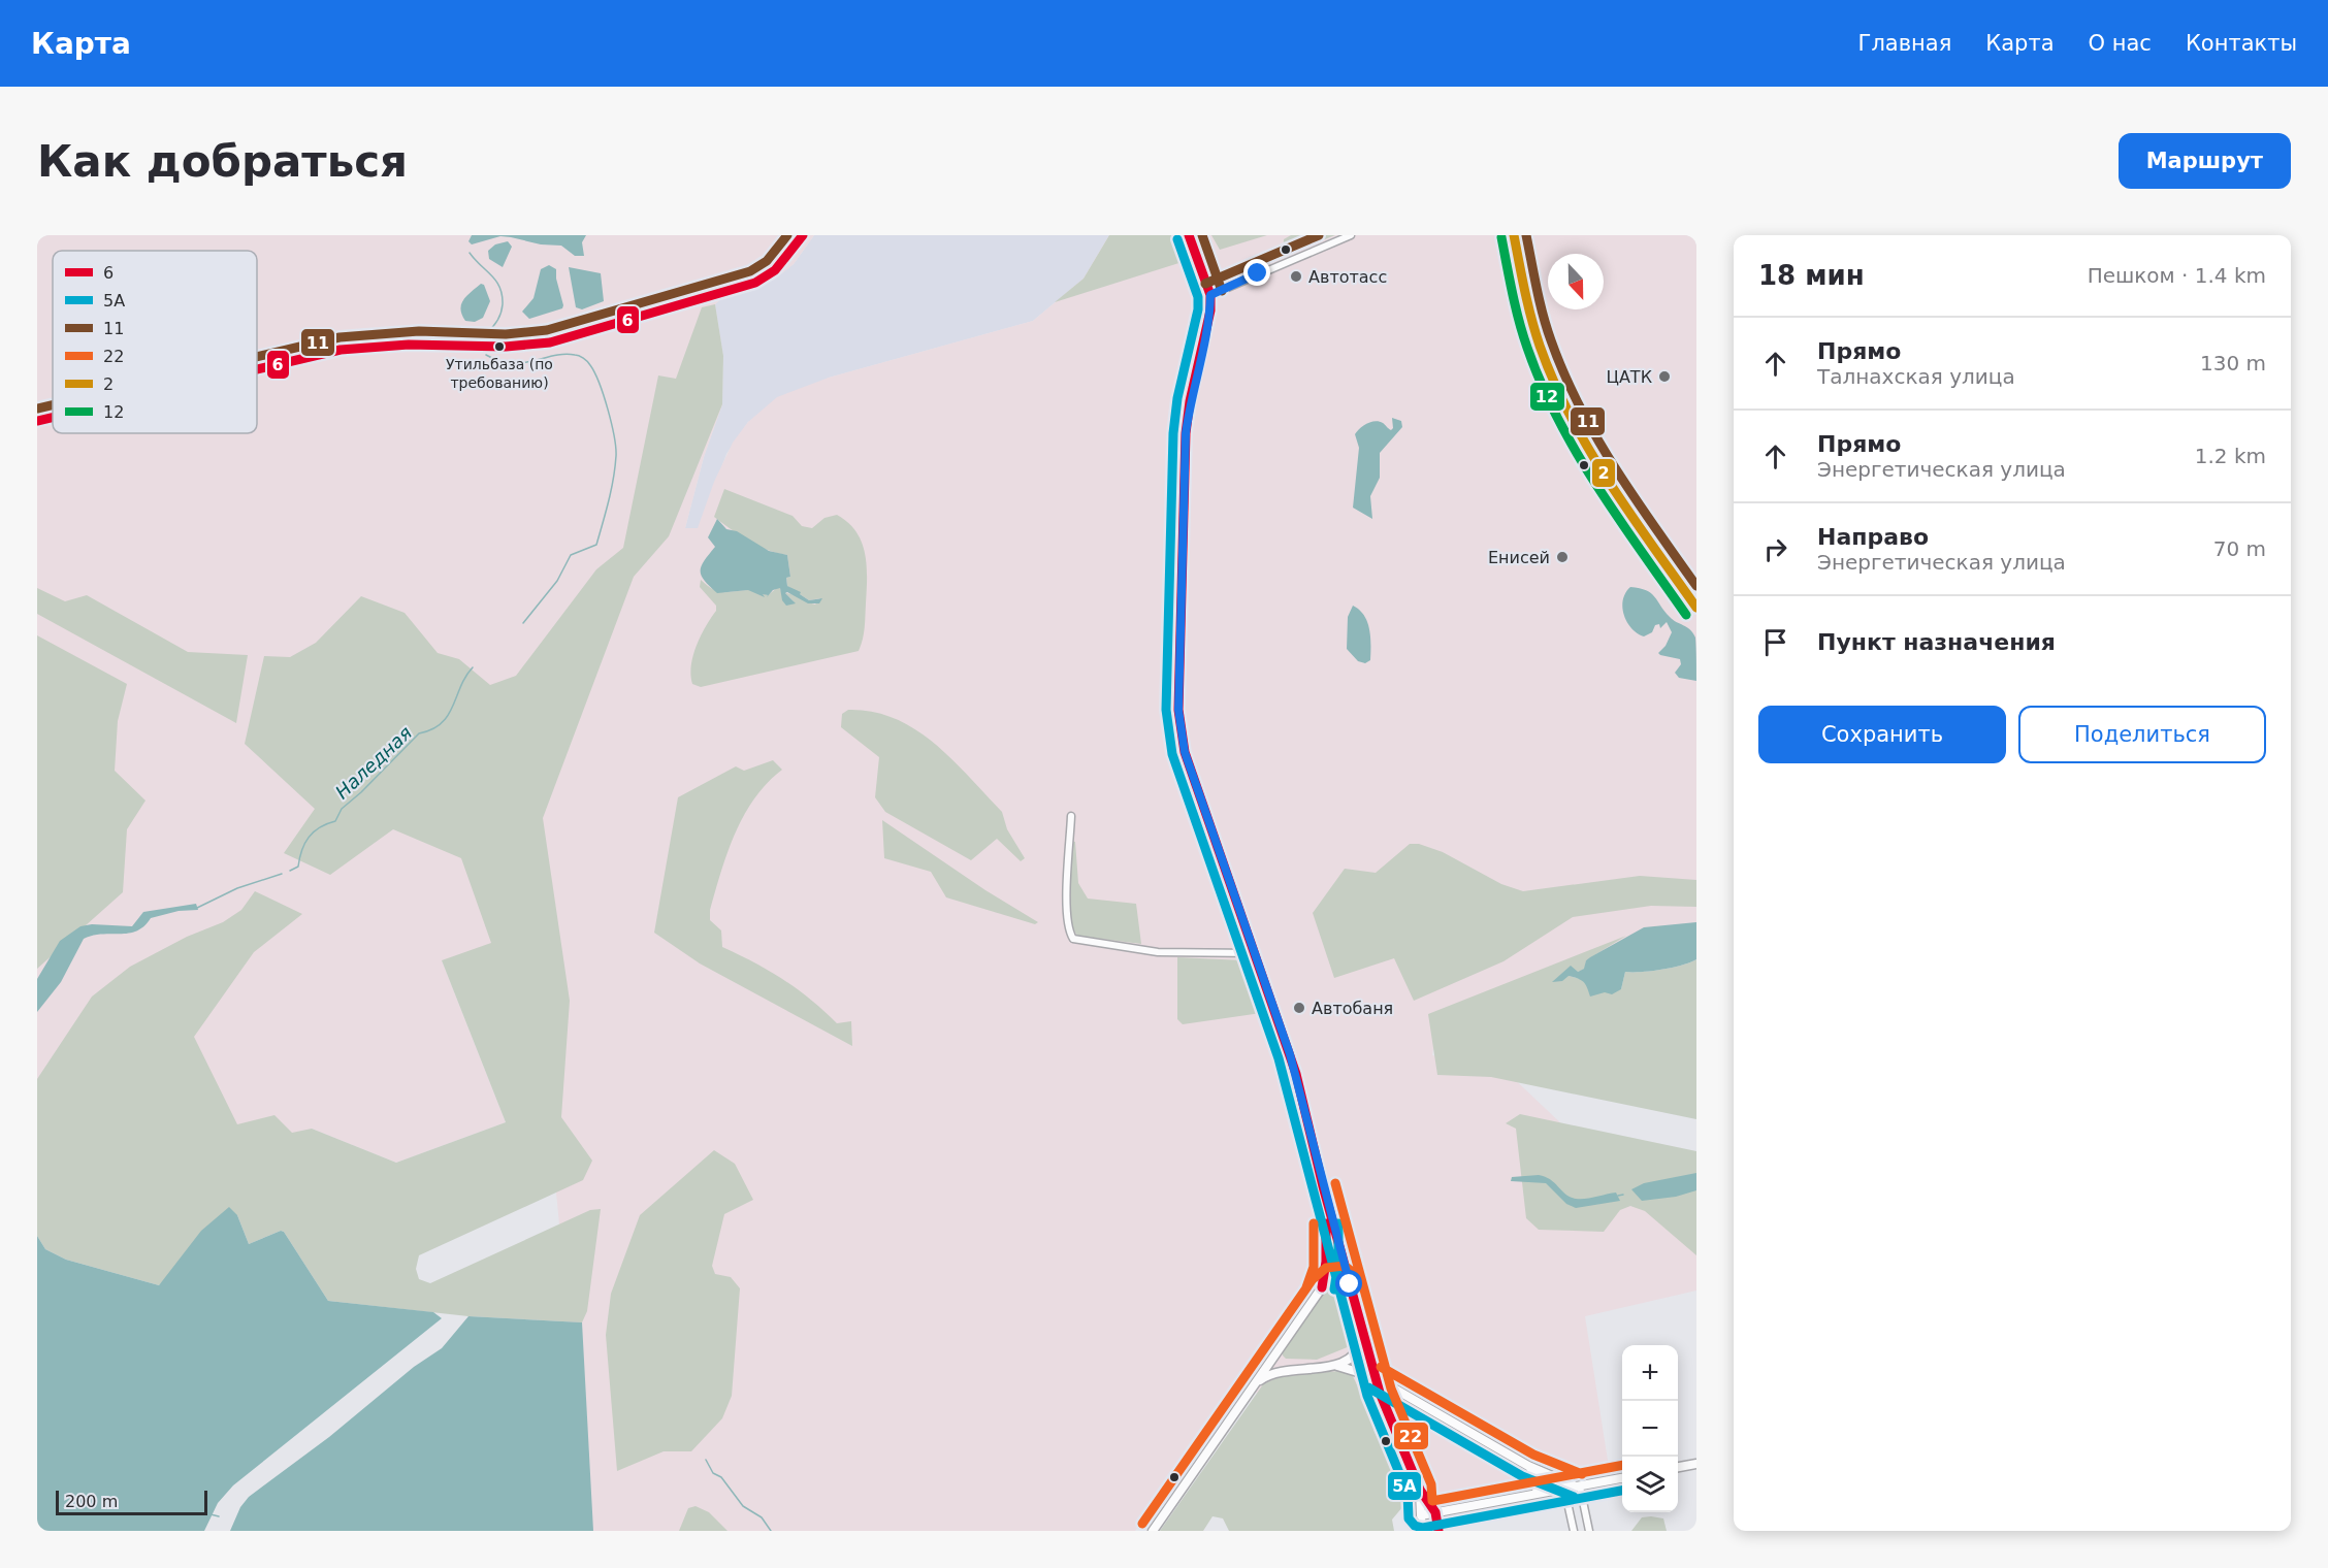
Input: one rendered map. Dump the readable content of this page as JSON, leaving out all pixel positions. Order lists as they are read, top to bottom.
{
  "water": ["Наледная"],
  "places": [
    "Автотасс",
    "Утильбаза (по требованию)",
    "ЦАТК",
    "Енисей",
    "Автобаня"
  ],
  "lines": [
    "transit line 6",
    "transit line 11",
    "transit line 2",
    "transit line 12",
    "transit line 5А",
    "transit line 22"
  ],
  "legend": [
    "6",
    "5А",
    "11",
    "22",
    "2",
    "12"
  ],
  "scale_bar": "200 m",
  "north": "bottom",
  "page": {
    "header": "Карта",
    "nav": [
      "Главная",
      "Карта",
      "О нас",
      "Контакты"
    ],
    "buttons": [
      "Маршрут",
      ["Сохранить", "Поделиться"]
    ],
    "title": "Как добраться",
    "heading": ["18 мин", "Пешком · 1.4 km"],
    "list": [
      ["Прямо", "Талнахская улица", "130 m"],
      ["Прямо", "Энергетическая улица", "1.2 km"],
      ["Направо", "Энергетическая улица", "70 m"],
      "Пункт назначения"
    ],
    "map_buttons": ["+", "−"],
    "scale": "200 m"
  }
}
